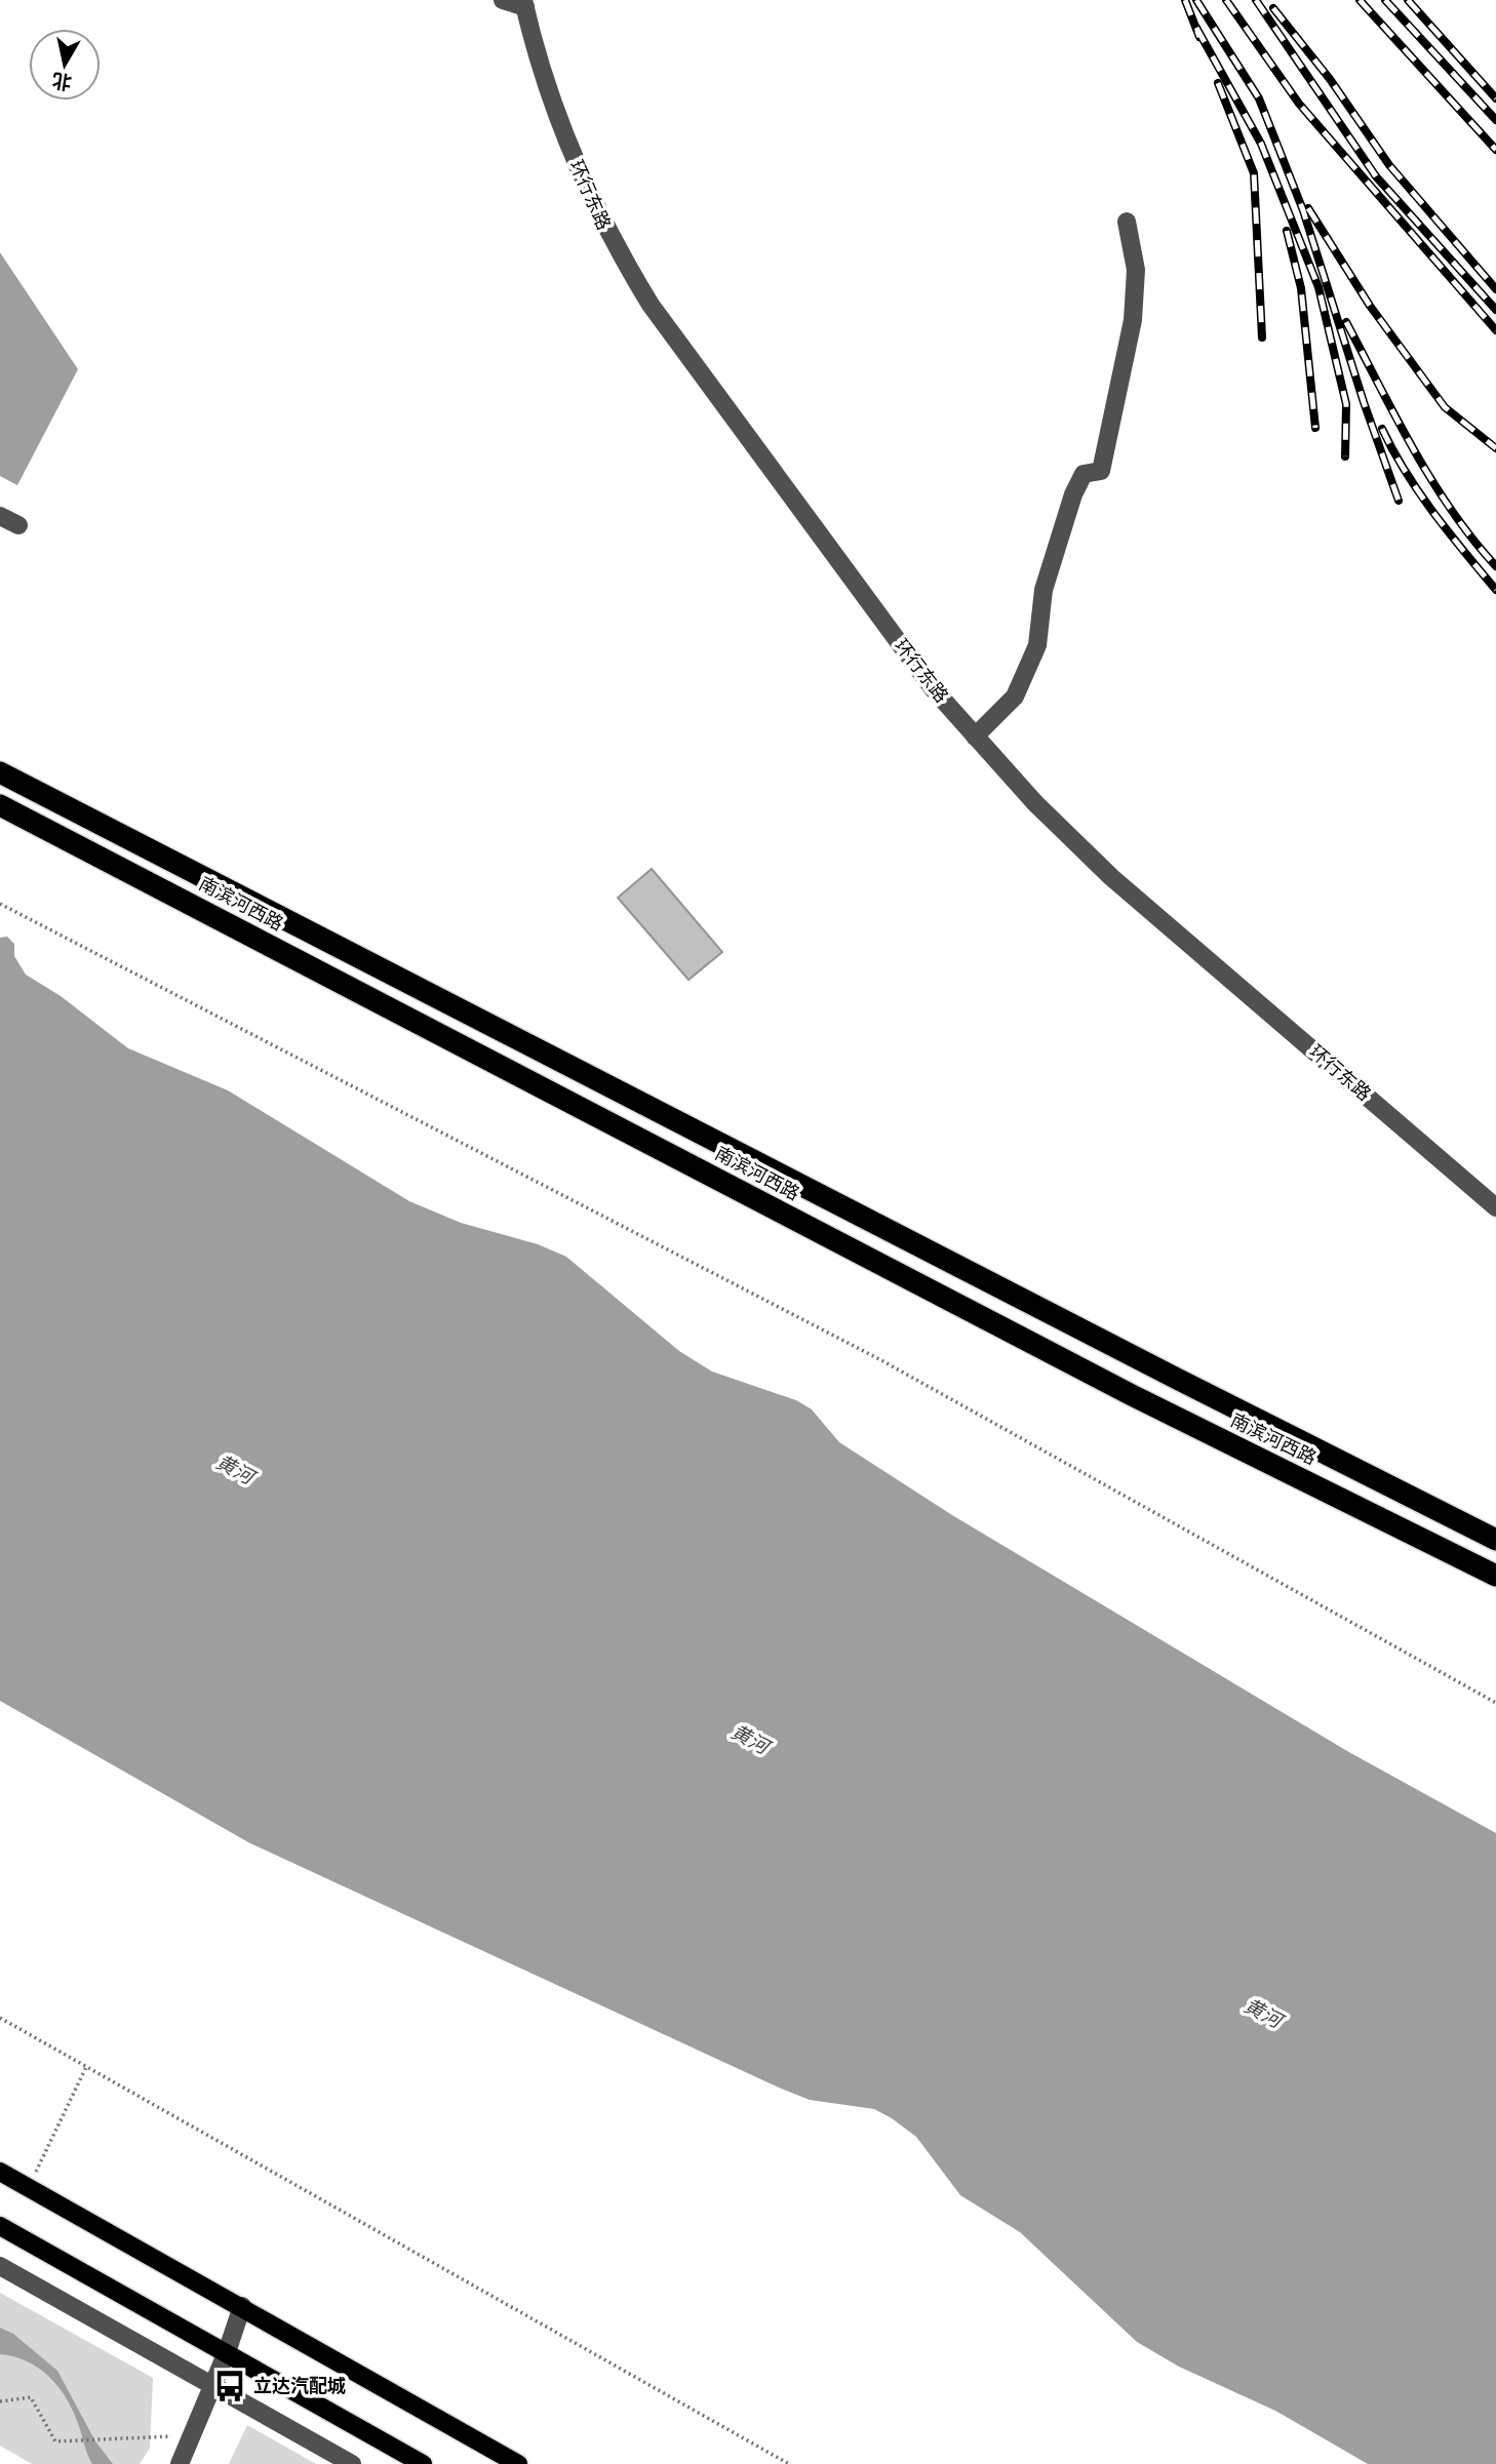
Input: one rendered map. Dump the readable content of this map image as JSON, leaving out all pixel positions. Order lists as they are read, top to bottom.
{
  "streets": {
    "highway": ["南滨河西路"],
    "street": ["环行东路"]
  },
  "water": ["黄河"],
  "places": {
    "bus stop": ["立达汽配城"]
  },
  "north": "bottom"
}
